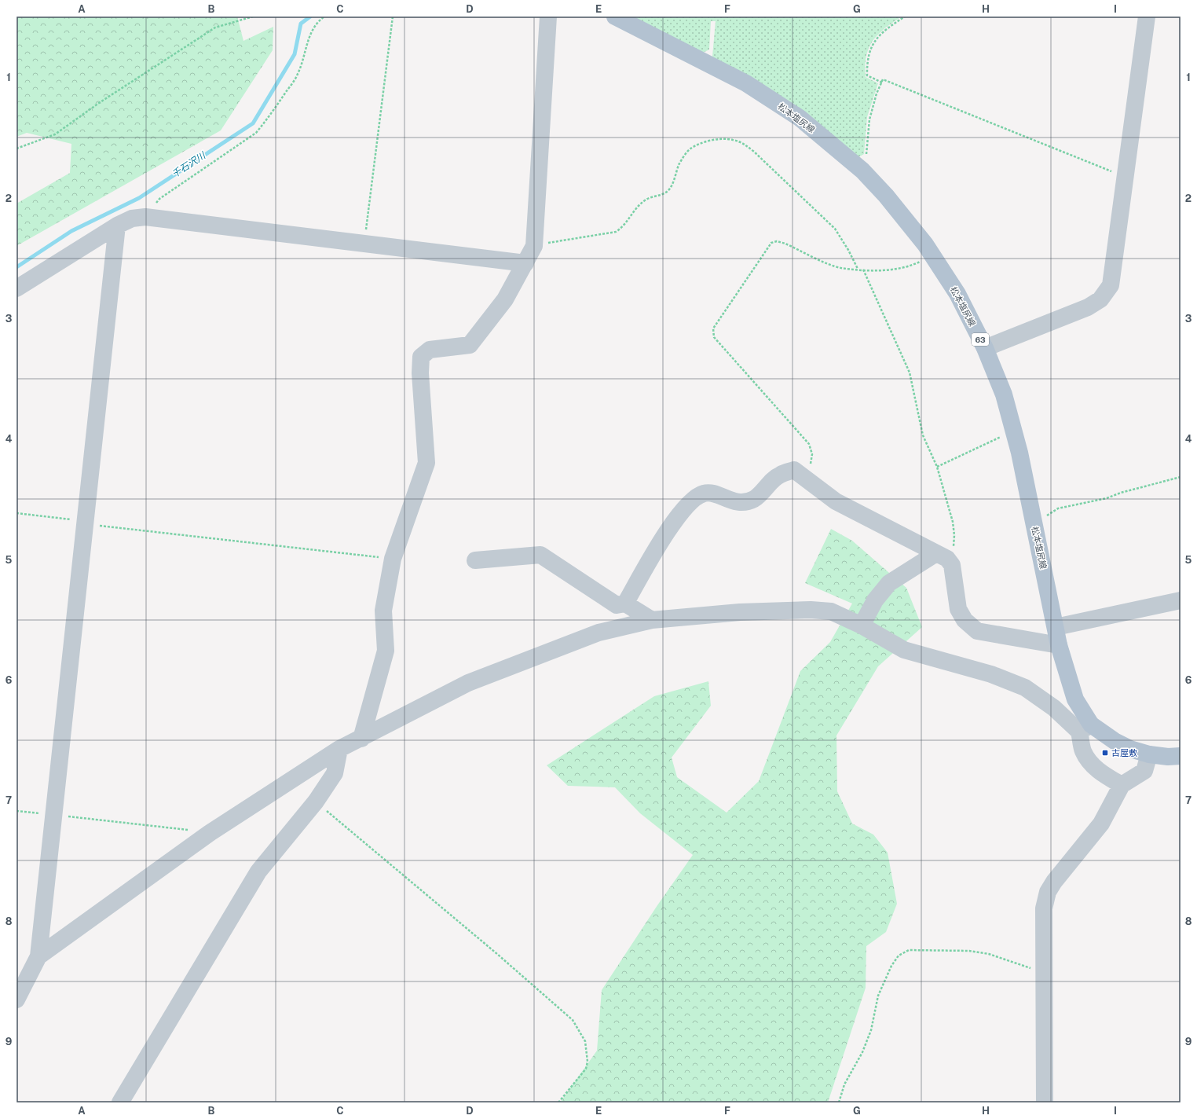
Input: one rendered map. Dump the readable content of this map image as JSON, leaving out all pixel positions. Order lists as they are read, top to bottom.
{
  "streets": {
    "main road": ["松本塩尻線", "63"]
  },
  "water": ["千石沢川"],
  "places": {
    "transit": ["古屋敷"]
  },
  "grid": {
    "columns": [
      "A",
      "B",
      "C",
      "D",
      "E",
      "F",
      "G",
      "H",
      "I"
    ],
    "rows": [
      "1",
      "2",
      "3",
      "4",
      "5",
      "6",
      "7",
      "8",
      "9"
    ]
  }
}
